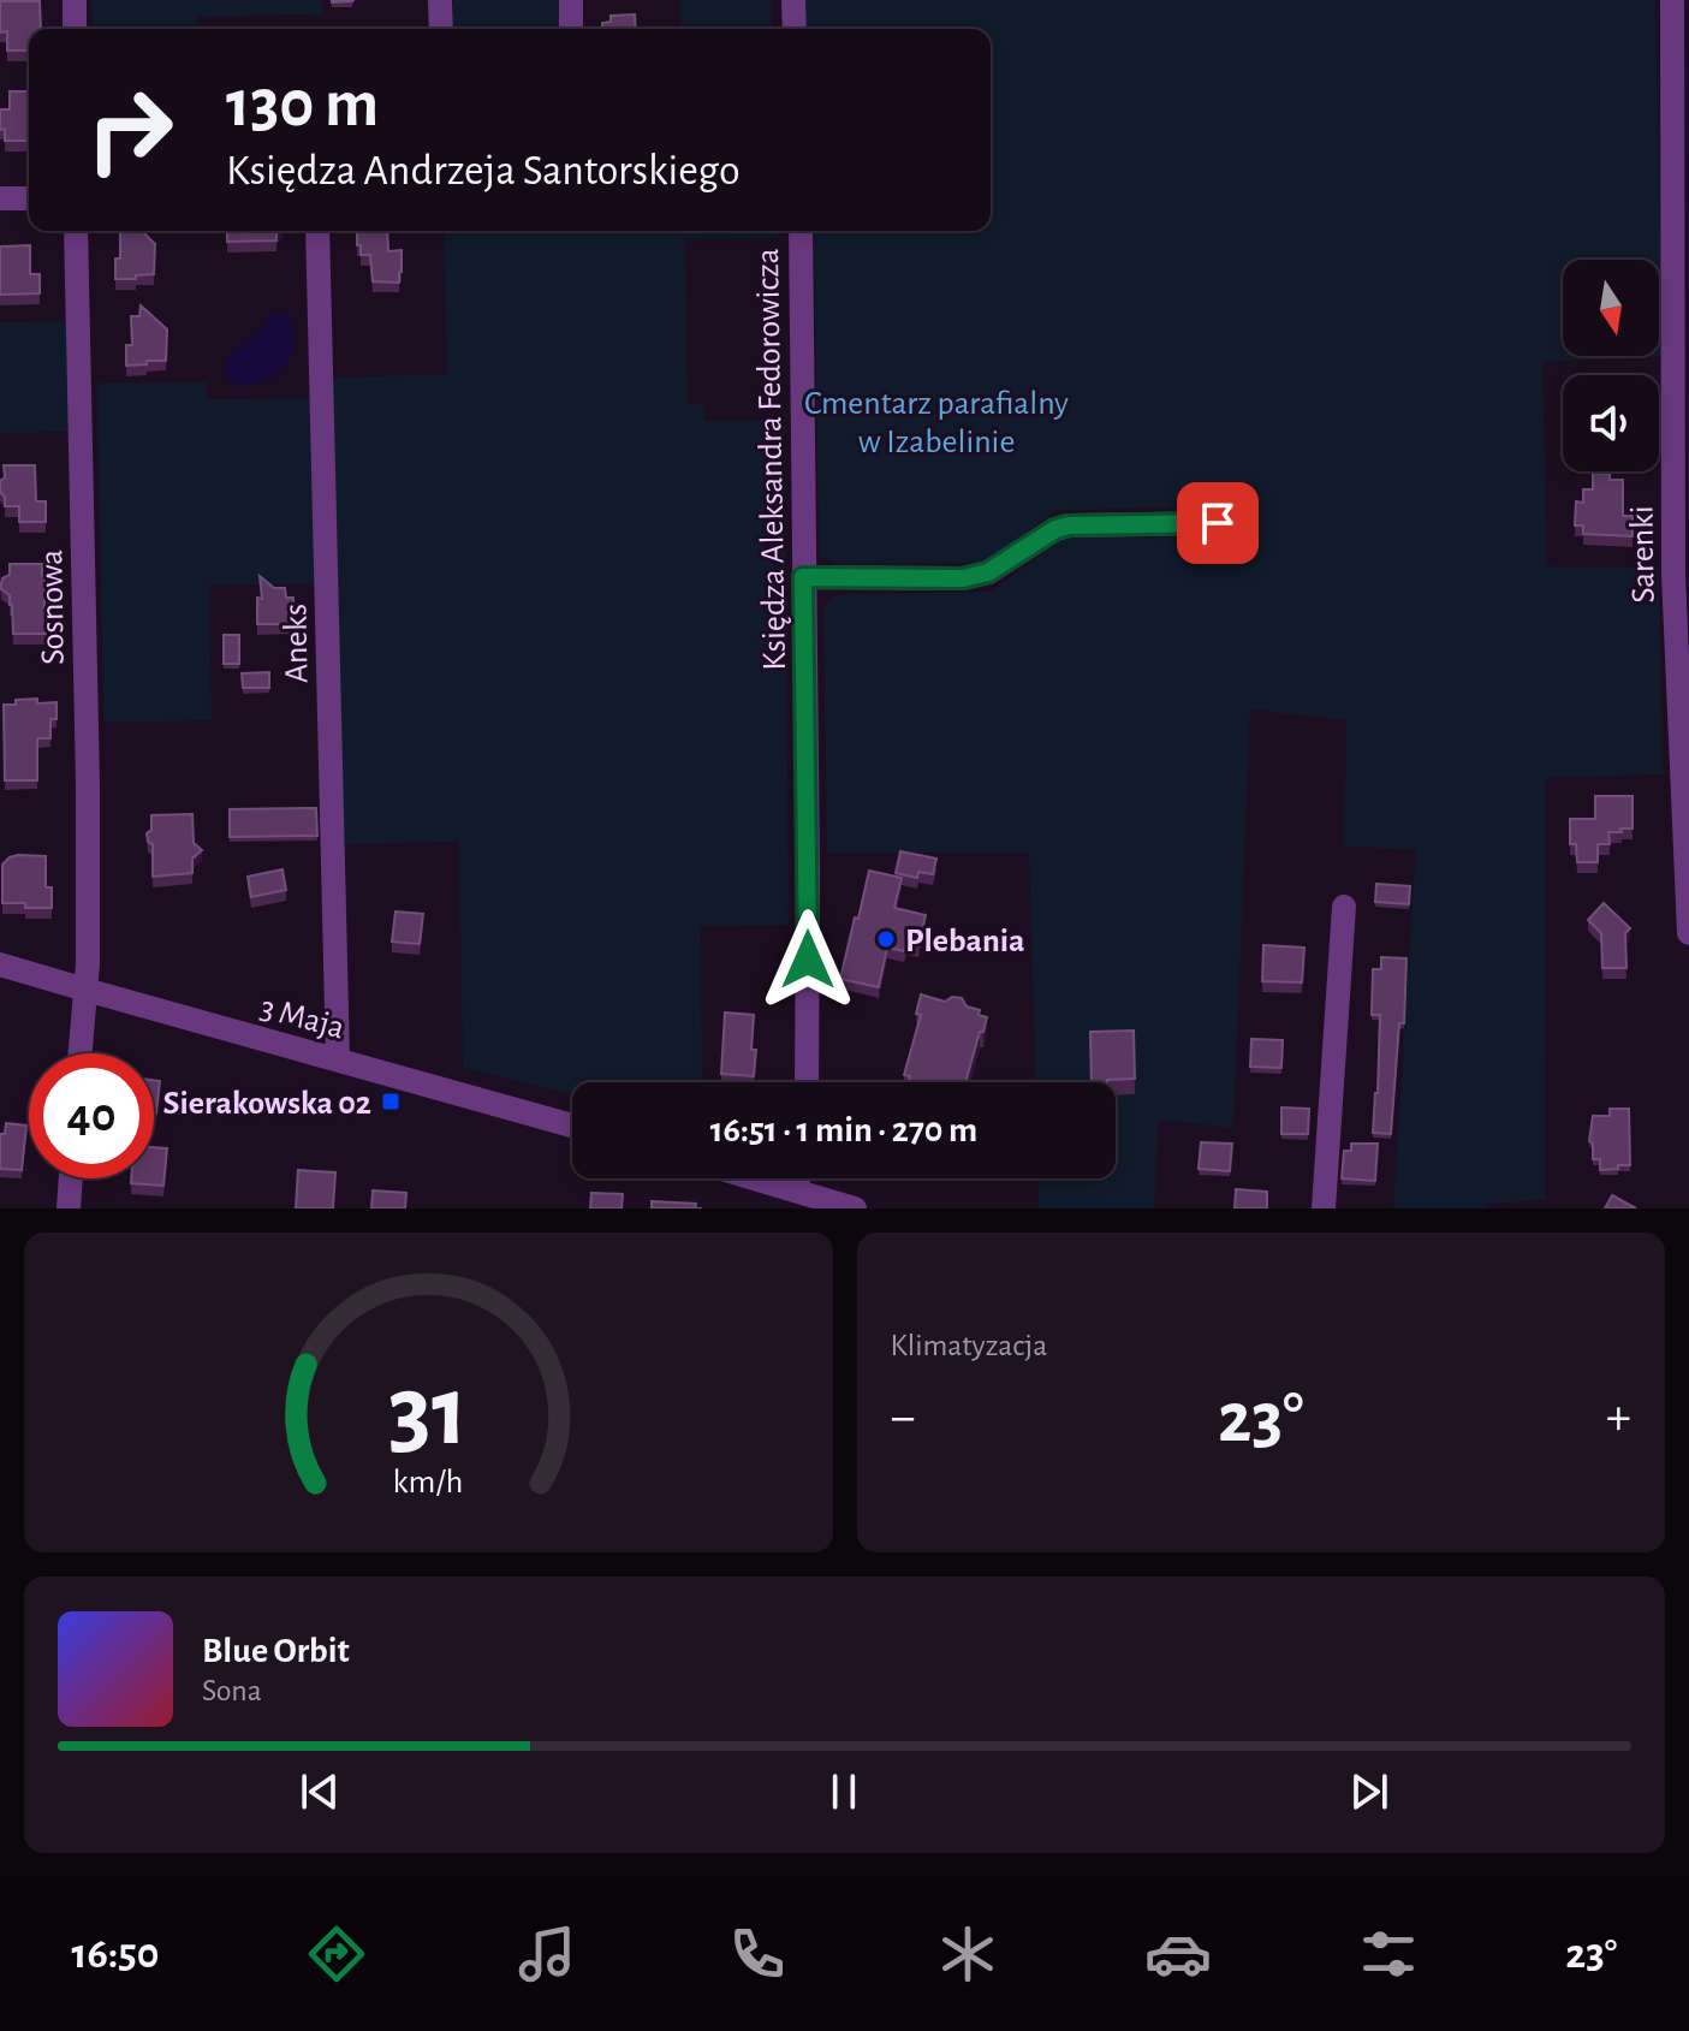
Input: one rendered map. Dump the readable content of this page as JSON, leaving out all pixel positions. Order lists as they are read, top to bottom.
{
  "streets": {
    "street": [
      "Księdza Aleksandra Fedorowicza",
      "Sarenki",
      "Sosnowa",
      "Aneks",
      "3 Maja"
    ]
  },
  "crossings": [
    ["Sosnowa", "3 Maja"],
    ["Aneks", "3 Maja"]
  ],
  "parks": ["Cmentarz parafialny w Izabelinie"],
  "places": {
    "other": ["Plebania"],
    "transit": ["Sierakowska 02"]
  },
  "north": "bottom",
  "page": {
    "turn": ["130 m", "Księdza Andrzeja Santorskiego"],
    "limit": "40",
    "trip": "16:51 · 1 min · 270 m",
    "tile": "Klimatyzacja",
    "heat": ["−", "23°", "+"],
    "song": ["Blue Orbit", "Sona"],
    "tabs": ["16:50", "23°"],
    "gauge": ["31", "km/h"]
  }
}
